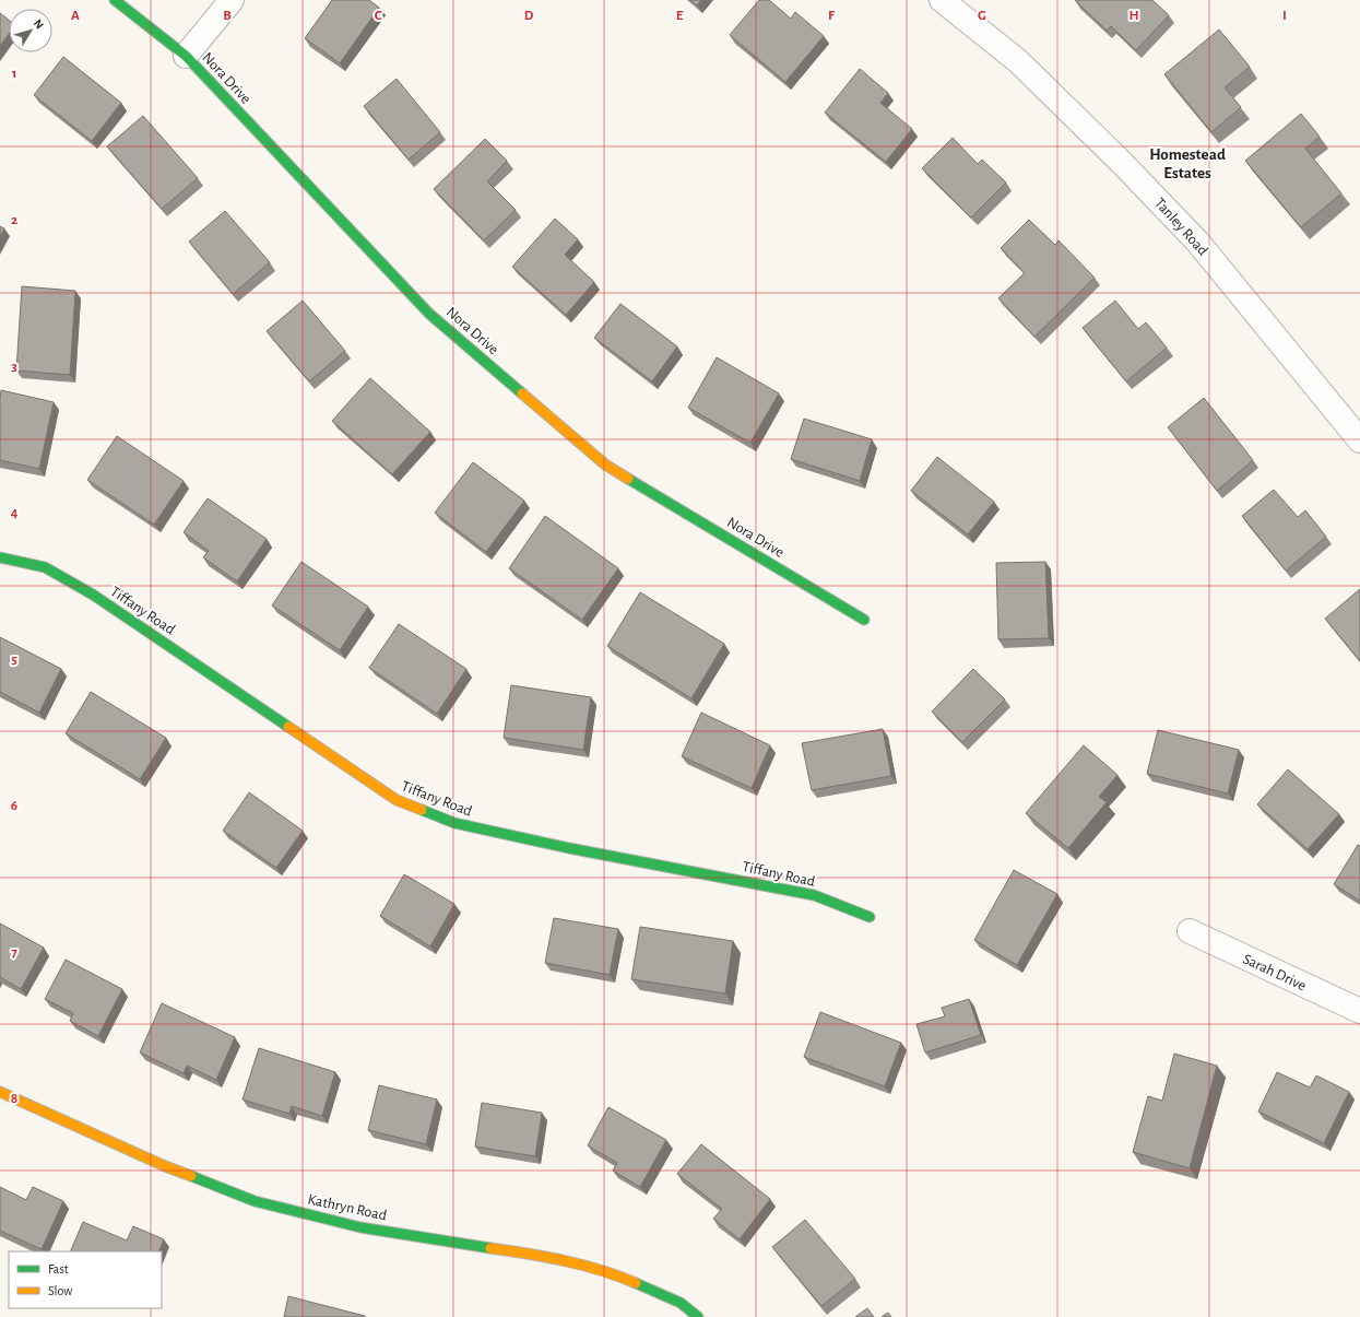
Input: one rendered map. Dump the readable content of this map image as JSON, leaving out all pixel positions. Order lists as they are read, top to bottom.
{
  "streets": {
    "street": [
      "Nora Drive",
      "Tanley Road",
      "Tiffany Road",
      "Sarah Drive",
      "Kathryn Road"
    ]
  },
  "districts": ["Homestead Estates"],
  "legend": ["Fast", "Slow"],
  "north": "top right",
  "grid": {
    "columns": [
      "A",
      "B",
      "C",
      "D",
      "E",
      "F",
      "G",
      "H",
      "I"
    ],
    "rows": [
      "1",
      "2",
      "3",
      "4",
      "5",
      "6",
      "7",
      "8"
    ]
  }
}
